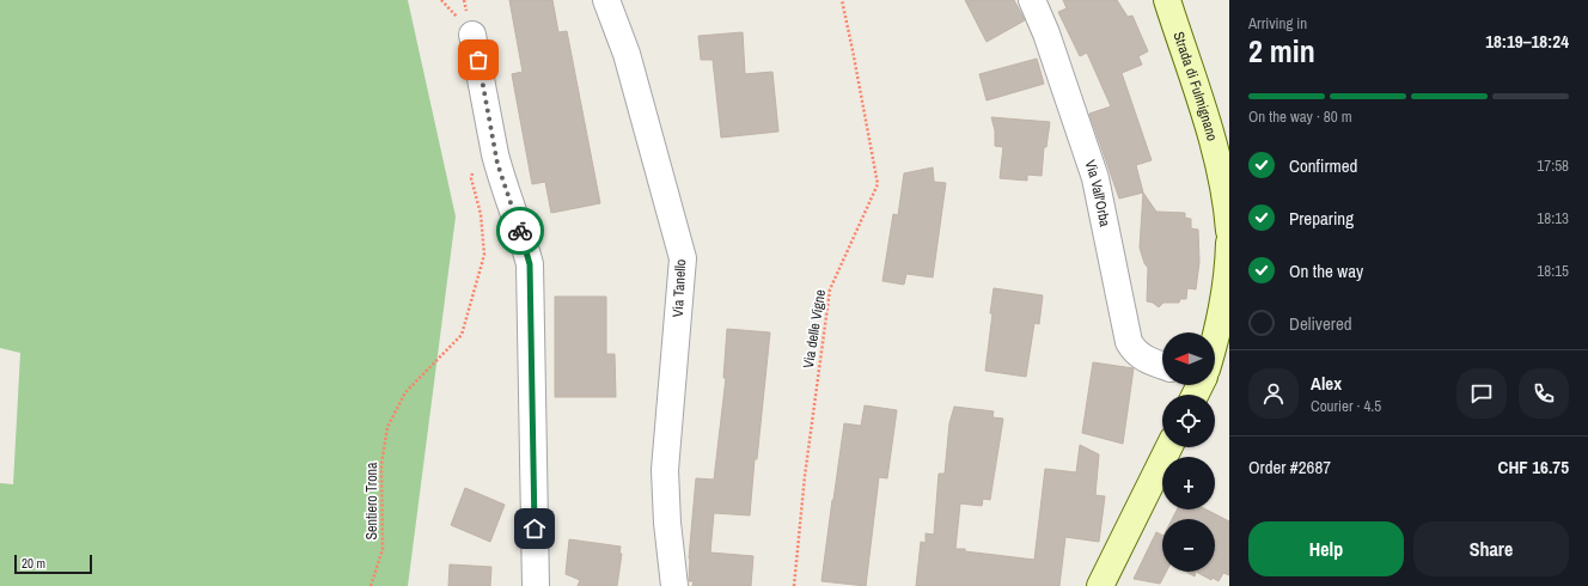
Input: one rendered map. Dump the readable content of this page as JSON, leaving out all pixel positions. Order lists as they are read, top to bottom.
{
  "streets": {
    "main road": ["Strada di Fulmignano"],
    "street": ["Via Vall'Orba", "Via Tanello"],
    "path": ["Via delle Vigne", "Sentiero Trona"]
  },
  "scale_bar": "20 m",
  "north": "left",
  "page": {
    "heading": ["2 min", "Arriving in", "18:19–18:24"],
    "panel": [
      "Alex",
      "Courier · 4.5",
      "Order #2687",
      "CHF 16.75"
    ],
    "bar": "On the way · 80 m",
    "list": [
      ["Confirmed", "17:58"],
      ["Preparing", "18:13"],
      ["On the way", "18:15"],
      "Delivered"
    ],
    "map_buttons": ["+", "−"],
    "buttons": ["Help", "Share"],
    "scale": "20 m"
  }
}
